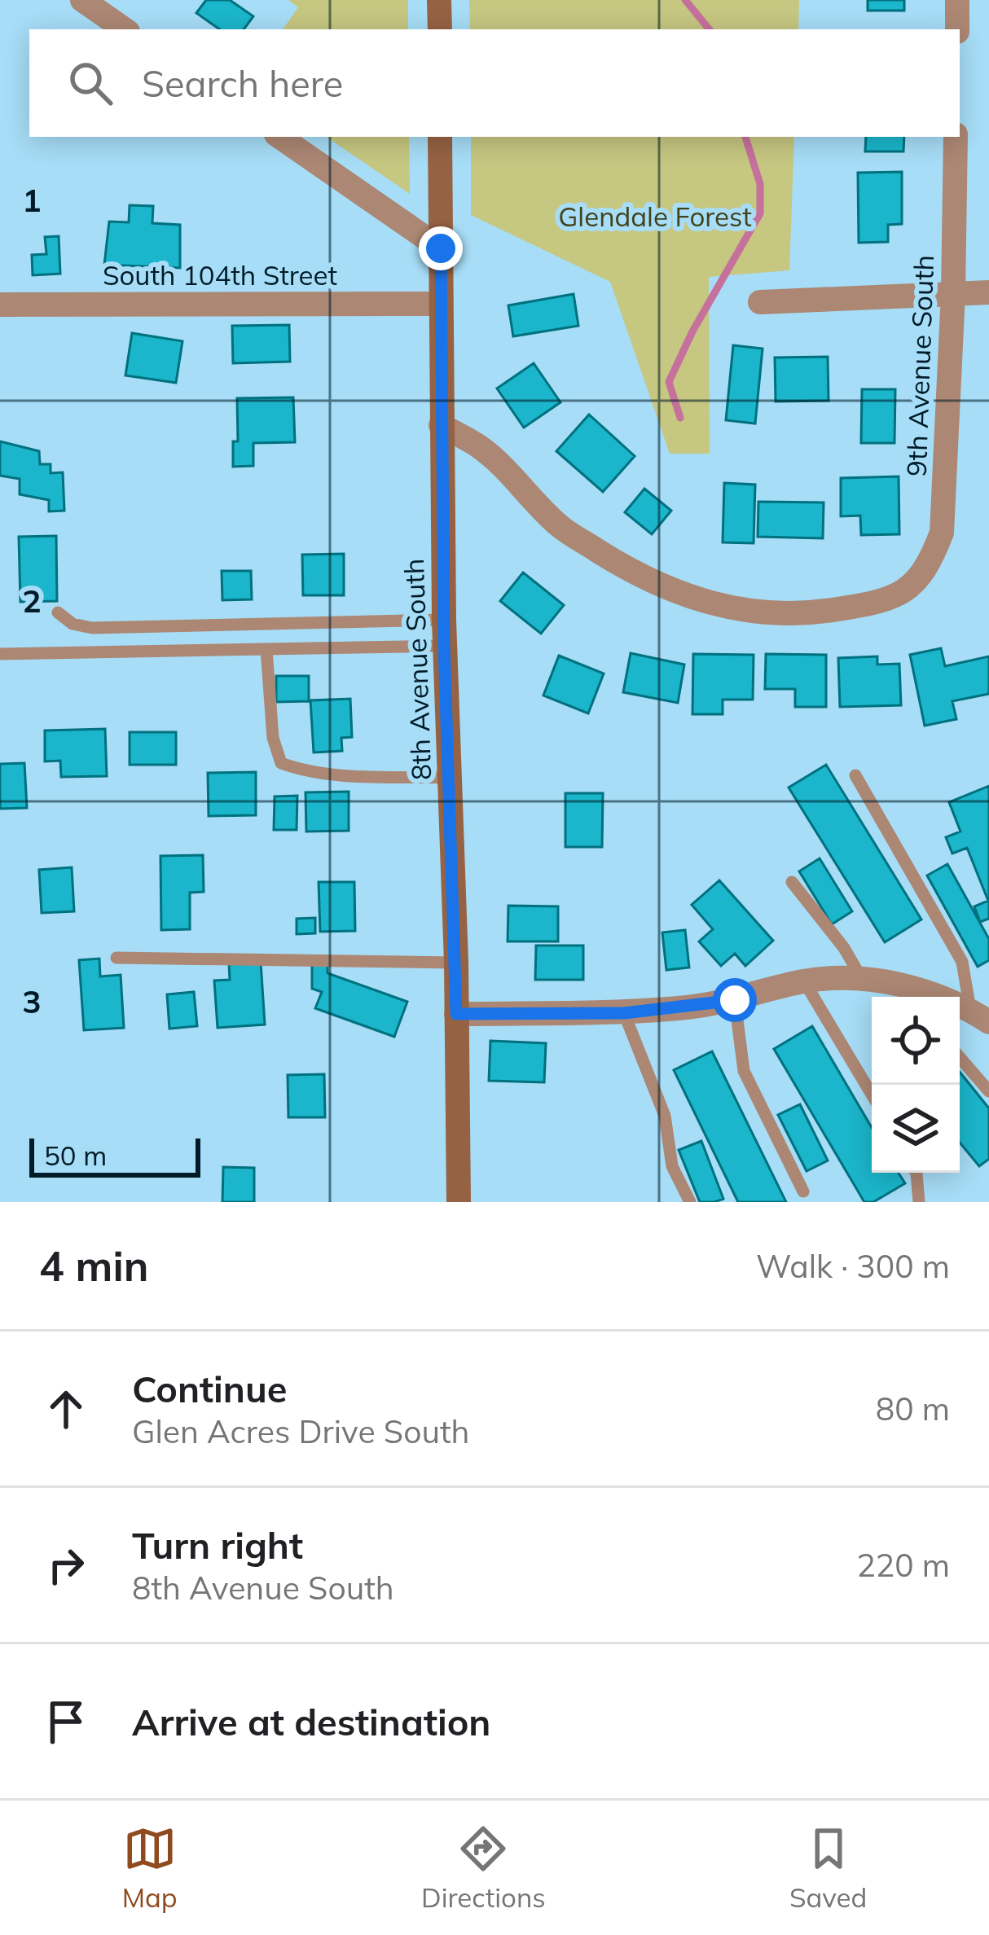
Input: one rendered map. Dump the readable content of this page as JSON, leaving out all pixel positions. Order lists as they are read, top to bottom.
{
  "streets": {
    "street": ["South 104th Street", "9th Avenue South", "8th Avenue South"]
  },
  "crossings": [
    ["South 104th Street", "8th Avenue South"],
    ["9th Avenue South", "8th Avenue South"]
  ],
  "parks": ["Glendale Forest"],
  "scale_bar": "50 m",
  "page": {
    "search": "Search here",
    "scale": "50 m",
    "heading": ["4 min", "Walk · 300 m"],
    "list": [
      ["Continue", "Glen Acres Drive South", "80 m"],
      ["Turn right", "8th Avenue South", "220 m"],
      "Arrive at destination"
    ],
    "nav": ["Map", "Directions", "Saved"]
  },
  "grid": {
    "rows": ["1", "2", "3"]
  }
}
